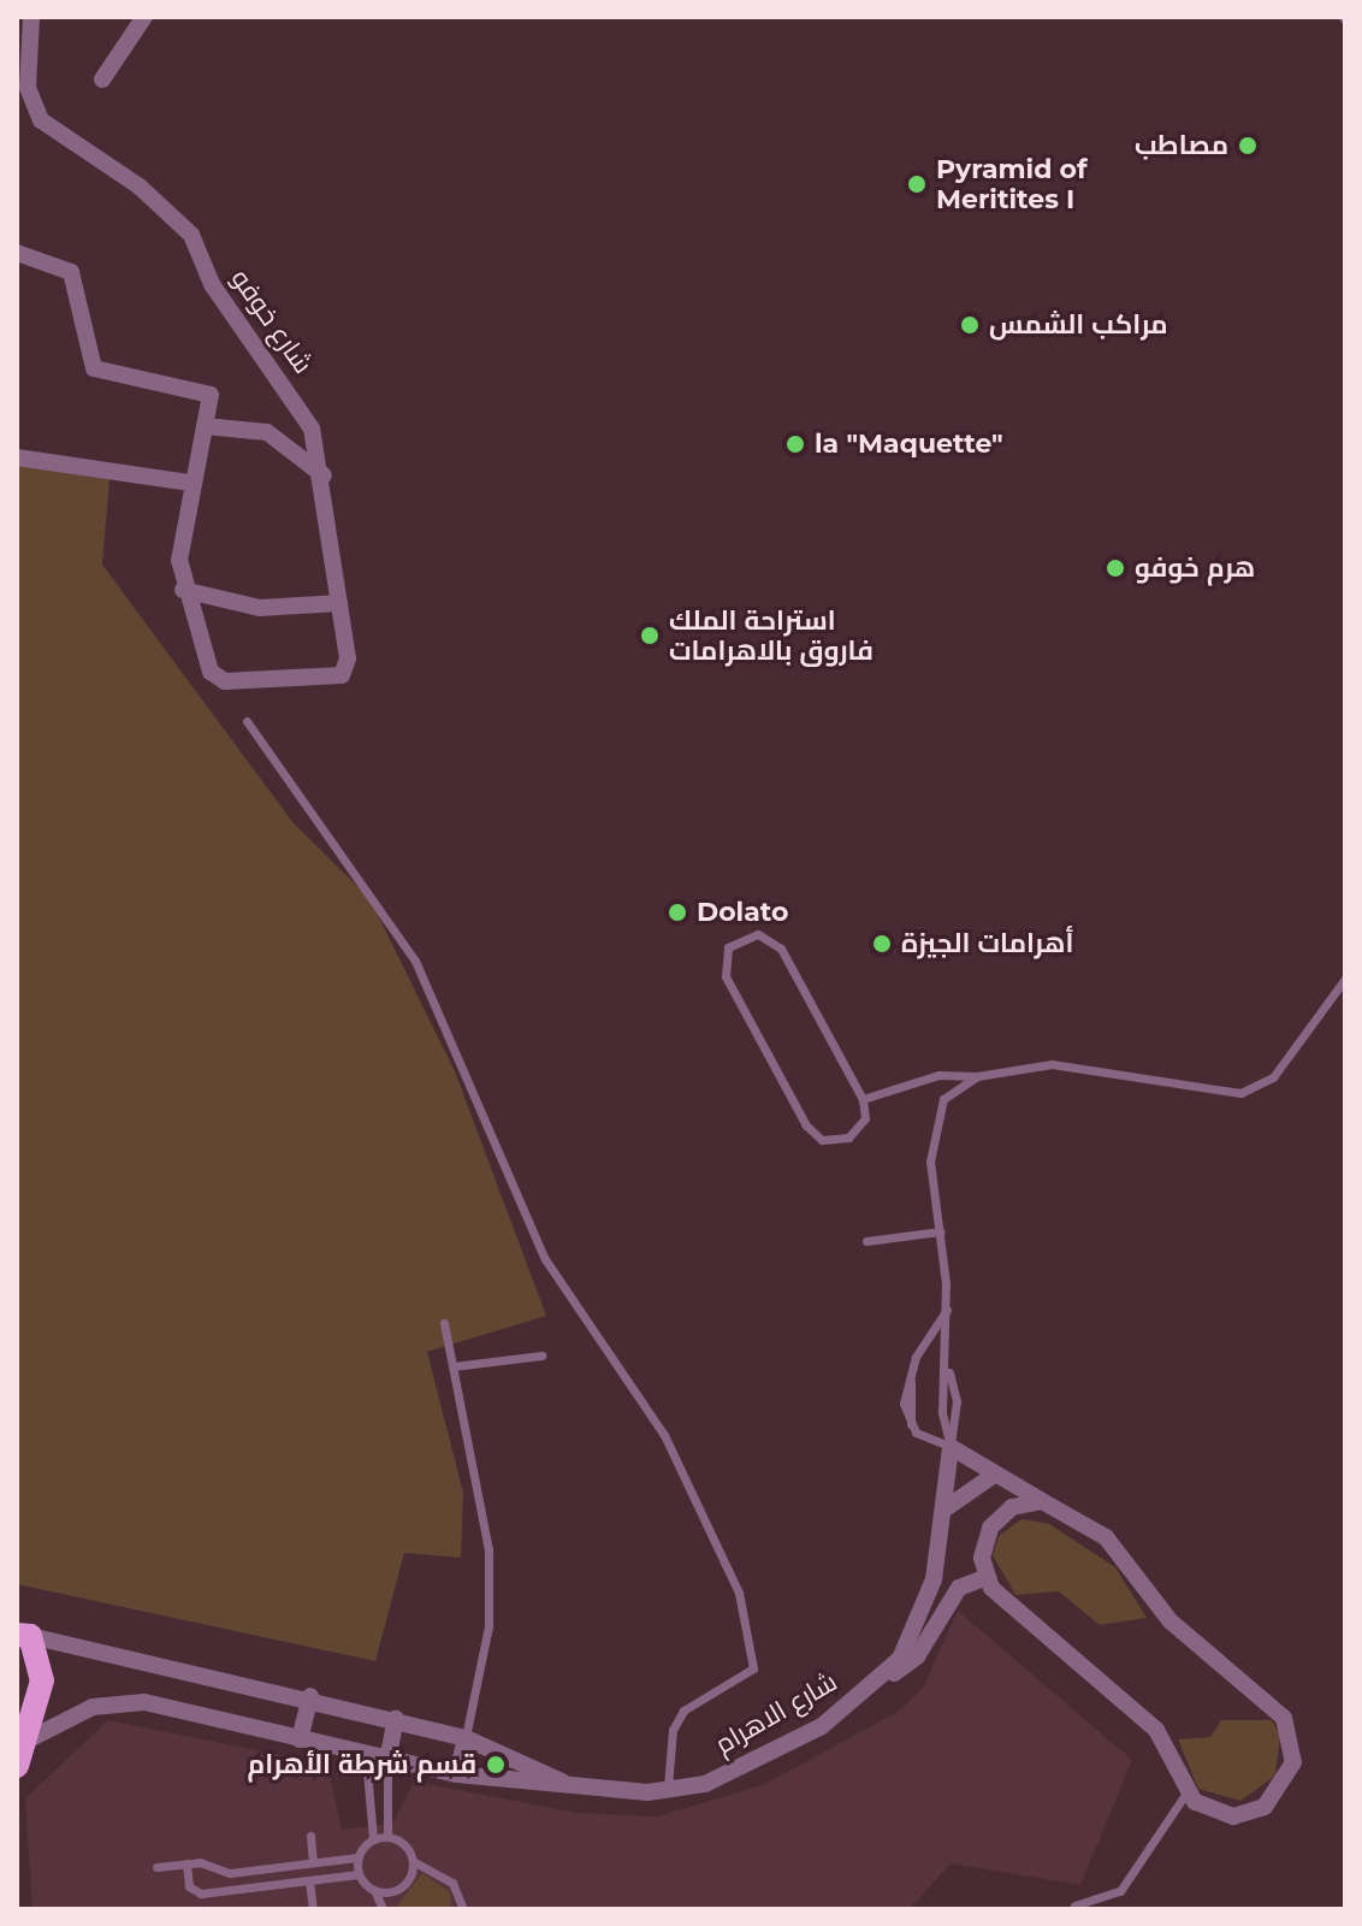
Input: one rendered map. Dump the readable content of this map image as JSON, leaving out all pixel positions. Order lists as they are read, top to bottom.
{
  "streets": {
    "street": ["شارع خوفو", "شارع الاهرام"]
  },
  "places": [
    "مصاطب",
    "Pyramid of Meritites I",
    "مراكب الشمس",
    "la \"Maquette\"",
    "هرم خوفو",
    "استراحة الملك فاروق بالاهرامات",
    "Dolato",
    "أهرامات الجيزة",
    "قسم شرطة الأهرام"
  ]
}
